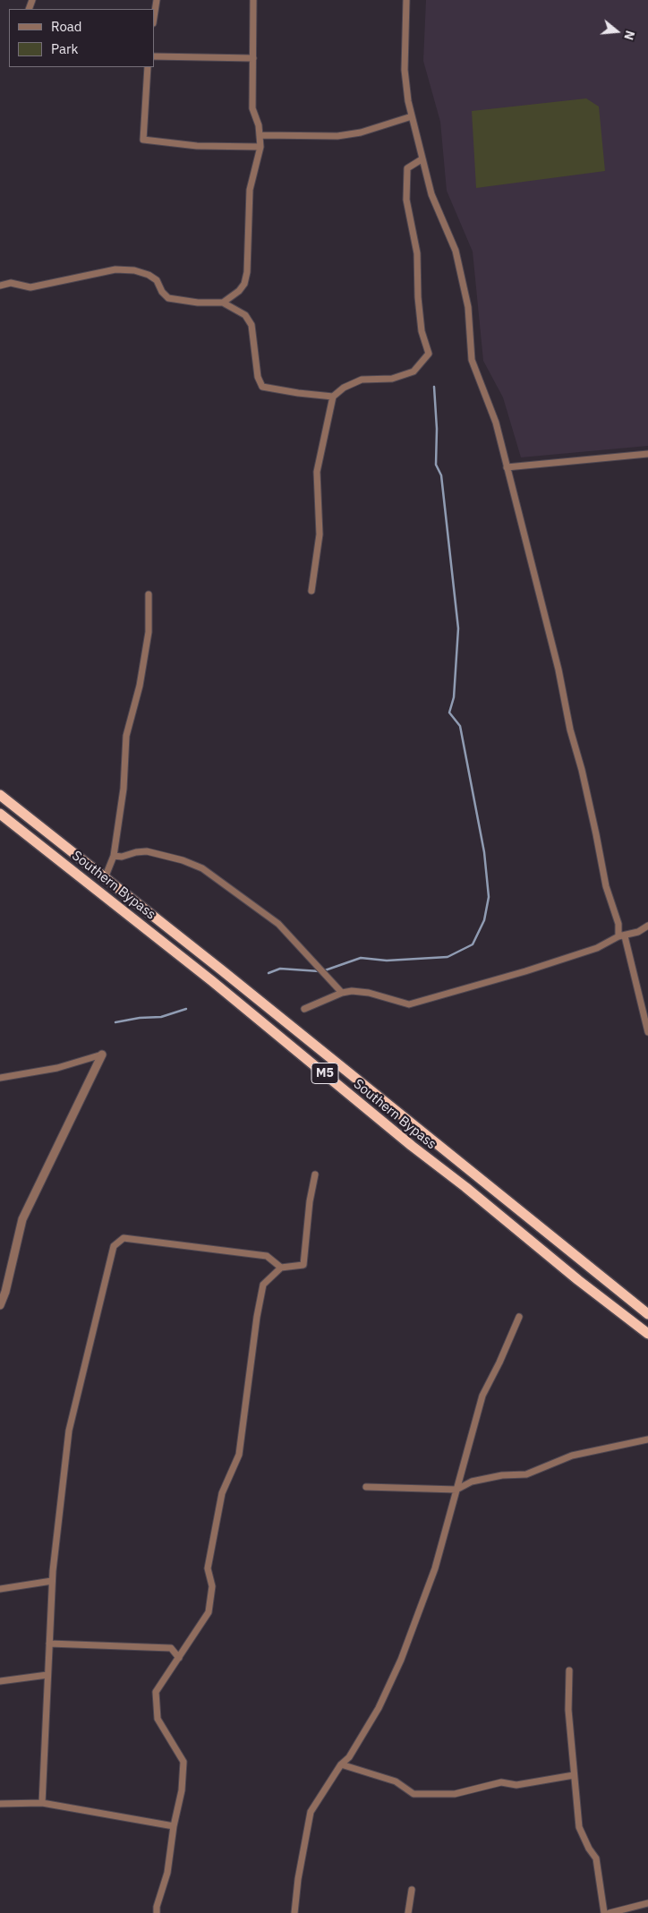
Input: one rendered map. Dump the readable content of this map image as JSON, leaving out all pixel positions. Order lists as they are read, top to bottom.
{
  "streets": {
    "highway": ["Southern Bypass", "M5"]
  },
  "legend": ["Road", "Park"],
  "north": "right"
}
